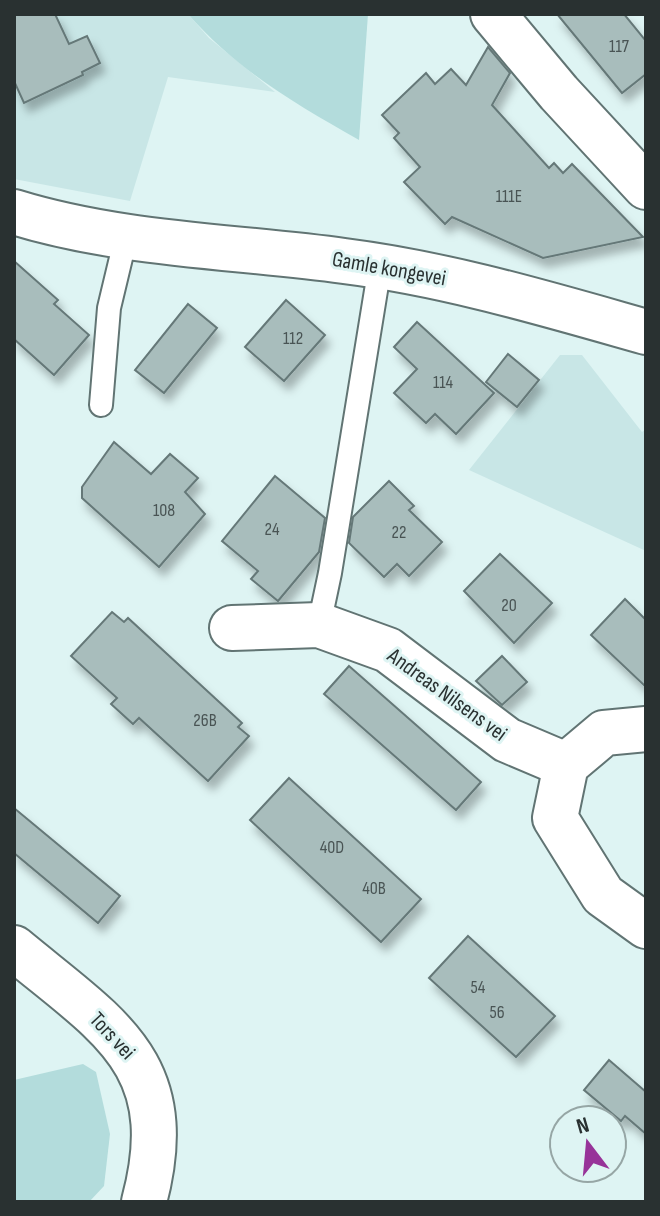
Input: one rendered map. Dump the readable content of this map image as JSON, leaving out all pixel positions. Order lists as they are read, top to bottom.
{
  "streets": {
    "street": ["Gamle kongevei", "Andreas Nilsens vei", "Tors vei"]
  },
  "house_numbers": [
    "117",
    "111E",
    "112",
    "114",
    "108",
    "24",
    "22",
    "20",
    "26B",
    "40D",
    "40B",
    "54",
    "56"
  ],
  "north": "top"
}
